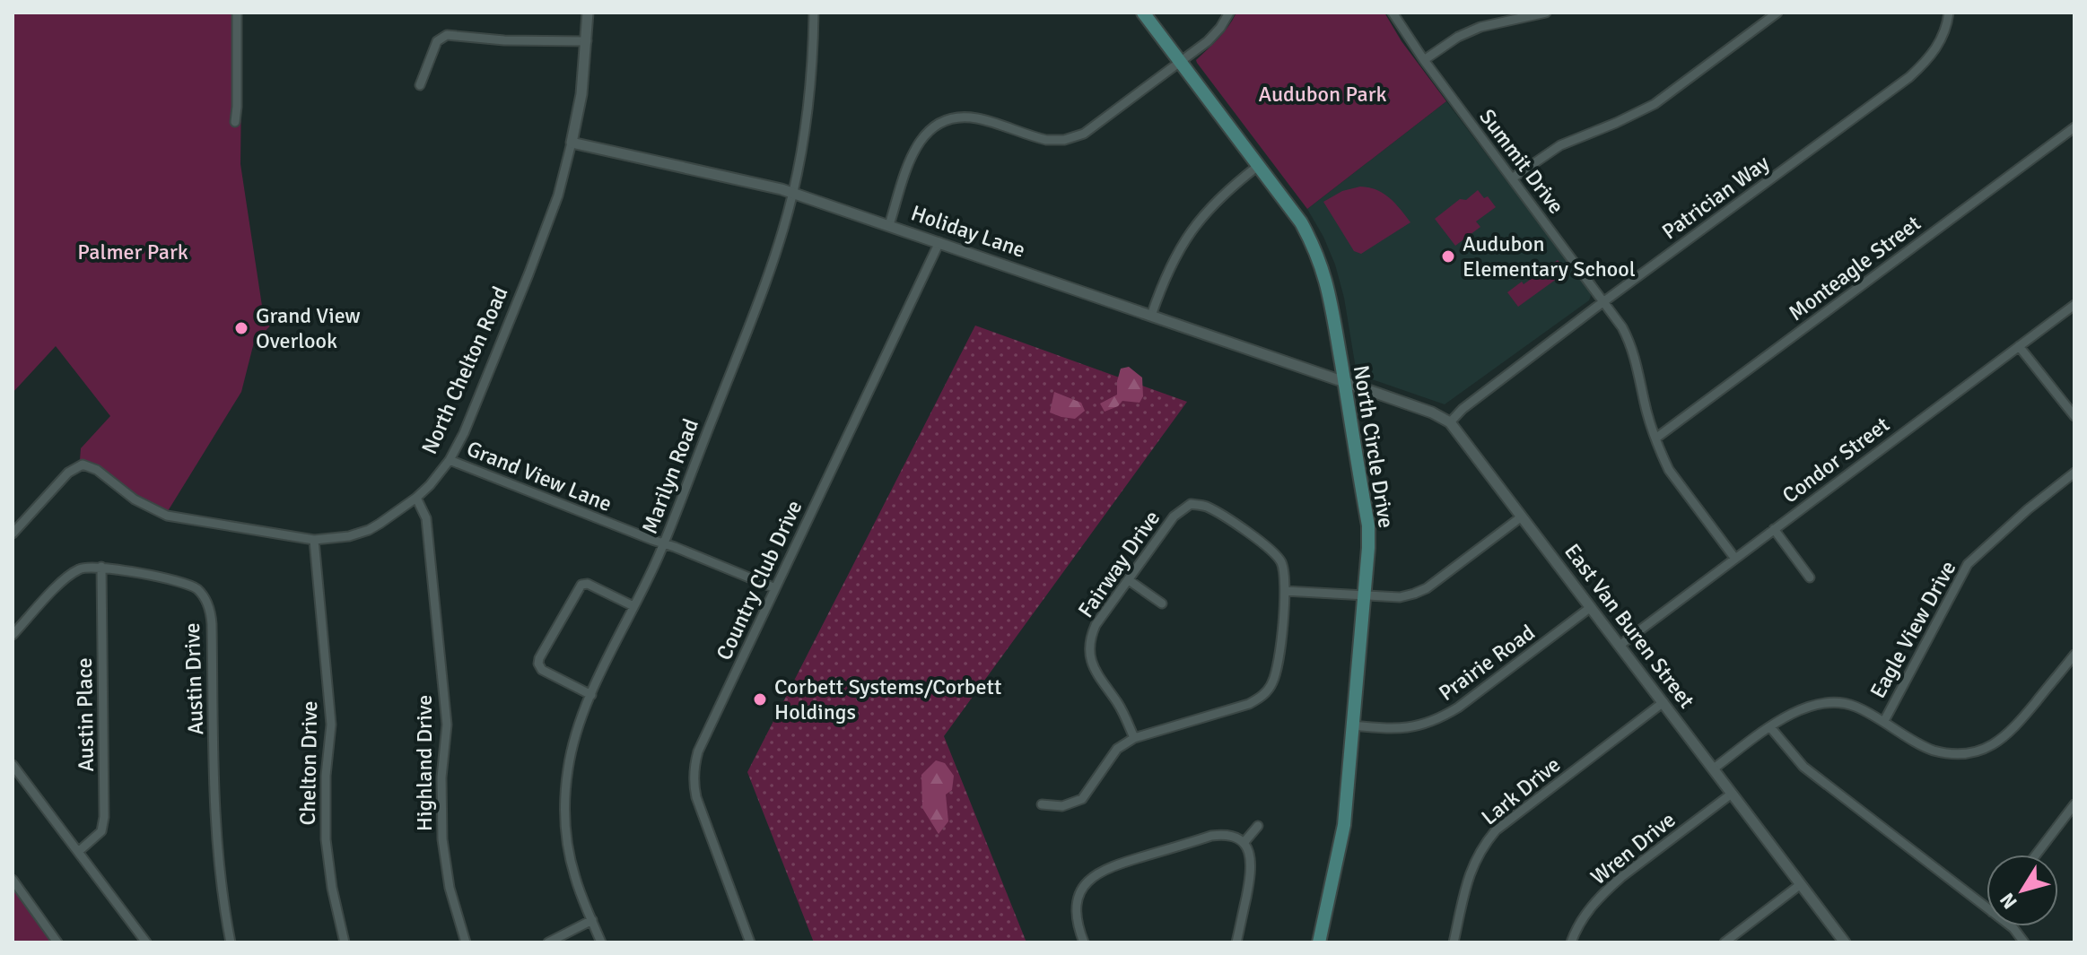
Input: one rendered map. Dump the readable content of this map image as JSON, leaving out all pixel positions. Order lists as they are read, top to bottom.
{
  "streets": {
    "main road": ["North Circle Drive"],
    "street": [
      "Summit Drive",
      "Patrician Way",
      "Holiday Lane",
      "Monteagle Street",
      "North Chelton Road",
      "Condor Street",
      "Grand View Lane",
      "Marilyn Road",
      "Fairway Drive",
      "Country Club Drive",
      "East Van Buren Street",
      "Eagle View Drive",
      "Prairie Road",
      "Austin Drive",
      "Austin Place",
      "Chelton Drive",
      "Highland Drive",
      "Lark Drive",
      "Wren Drive"
    ]
  },
  "crossings": [
    ["Summit Drive", "Patrician Way"],
    ["Summit Drive", "Monteagle Street"],
    ["Summit Drive", "Condor Street"],
    ["Patrician Way", "East Van Buren Street"],
    ["Holiday Lane", "North Chelton Road"],
    ["Holiday Lane", "North Circle Drive"],
    ["Holiday Lane", "Marilyn Road"],
    ["Holiday Lane", "Country Club Drive"],
    ["Holiday Lane", "East Van Buren Street"],
    ["North Chelton Road", "Grand View Lane"],
    ["North Chelton Road", "Chelton Drive"],
    ["North Chelton Road", "Highland Drive"],
    ["North Circle Drive", "East Van Buren Street"],
    ["North Circle Drive", "Prairie Road"],
    ["Condor Street", "East Van Buren Street"],
    ["Grand View Lane", "Marilyn Road"],
    ["Grand View Lane", "Country Club Drive"],
    ["East Van Buren Street", "Prairie Road"],
    ["East Van Buren Street", "Lark Drive"],
    ["East Van Buren Street", "Wren Drive"],
    ["Austin Drive", "Austin Place"]
  ],
  "parks": ["Audubon Park", "Palmer Park"],
  "places": ["Audubon Elementary School", "Grand View Overlook", "Corbett Systems/Corbett Holdings"],
  "north": "bottom left"
}
